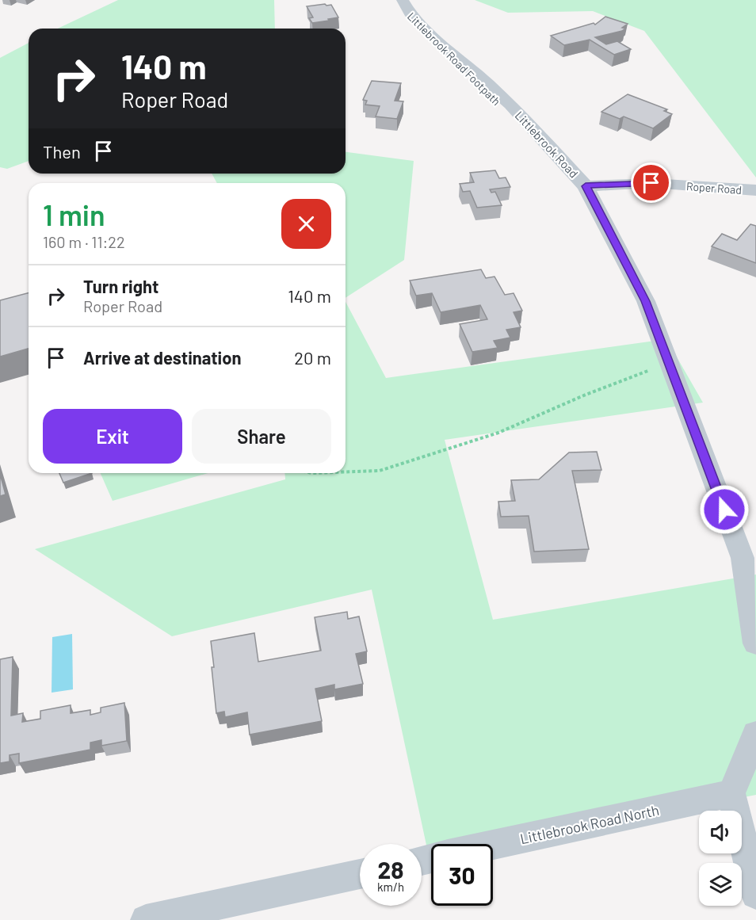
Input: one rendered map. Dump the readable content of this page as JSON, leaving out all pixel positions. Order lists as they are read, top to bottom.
{
  "streets": {
    "street": ["Littlebrook Road", "Roper Road", "Littlebrook Road North"]
  },
  "crossings": [
    ["Littlebrook Road", "Roper Road"]
  ],
  "page": {
    "turn": ["140 m", "Roper Road"],
    "then": "Then",
    "heading": ["1 min", "160 m · 11:22"],
    "list": [
      {
        "name": "Turn right",
        "note": "Roper Road",
        "value": "140 m"
      },
      {
        "name": "Arrive at destination",
        "value": "20 m"
      }
    ],
    "buttons": ["Exit", "Share"],
    "speed": "28 km/h",
    "limit": "30"
  }
}
